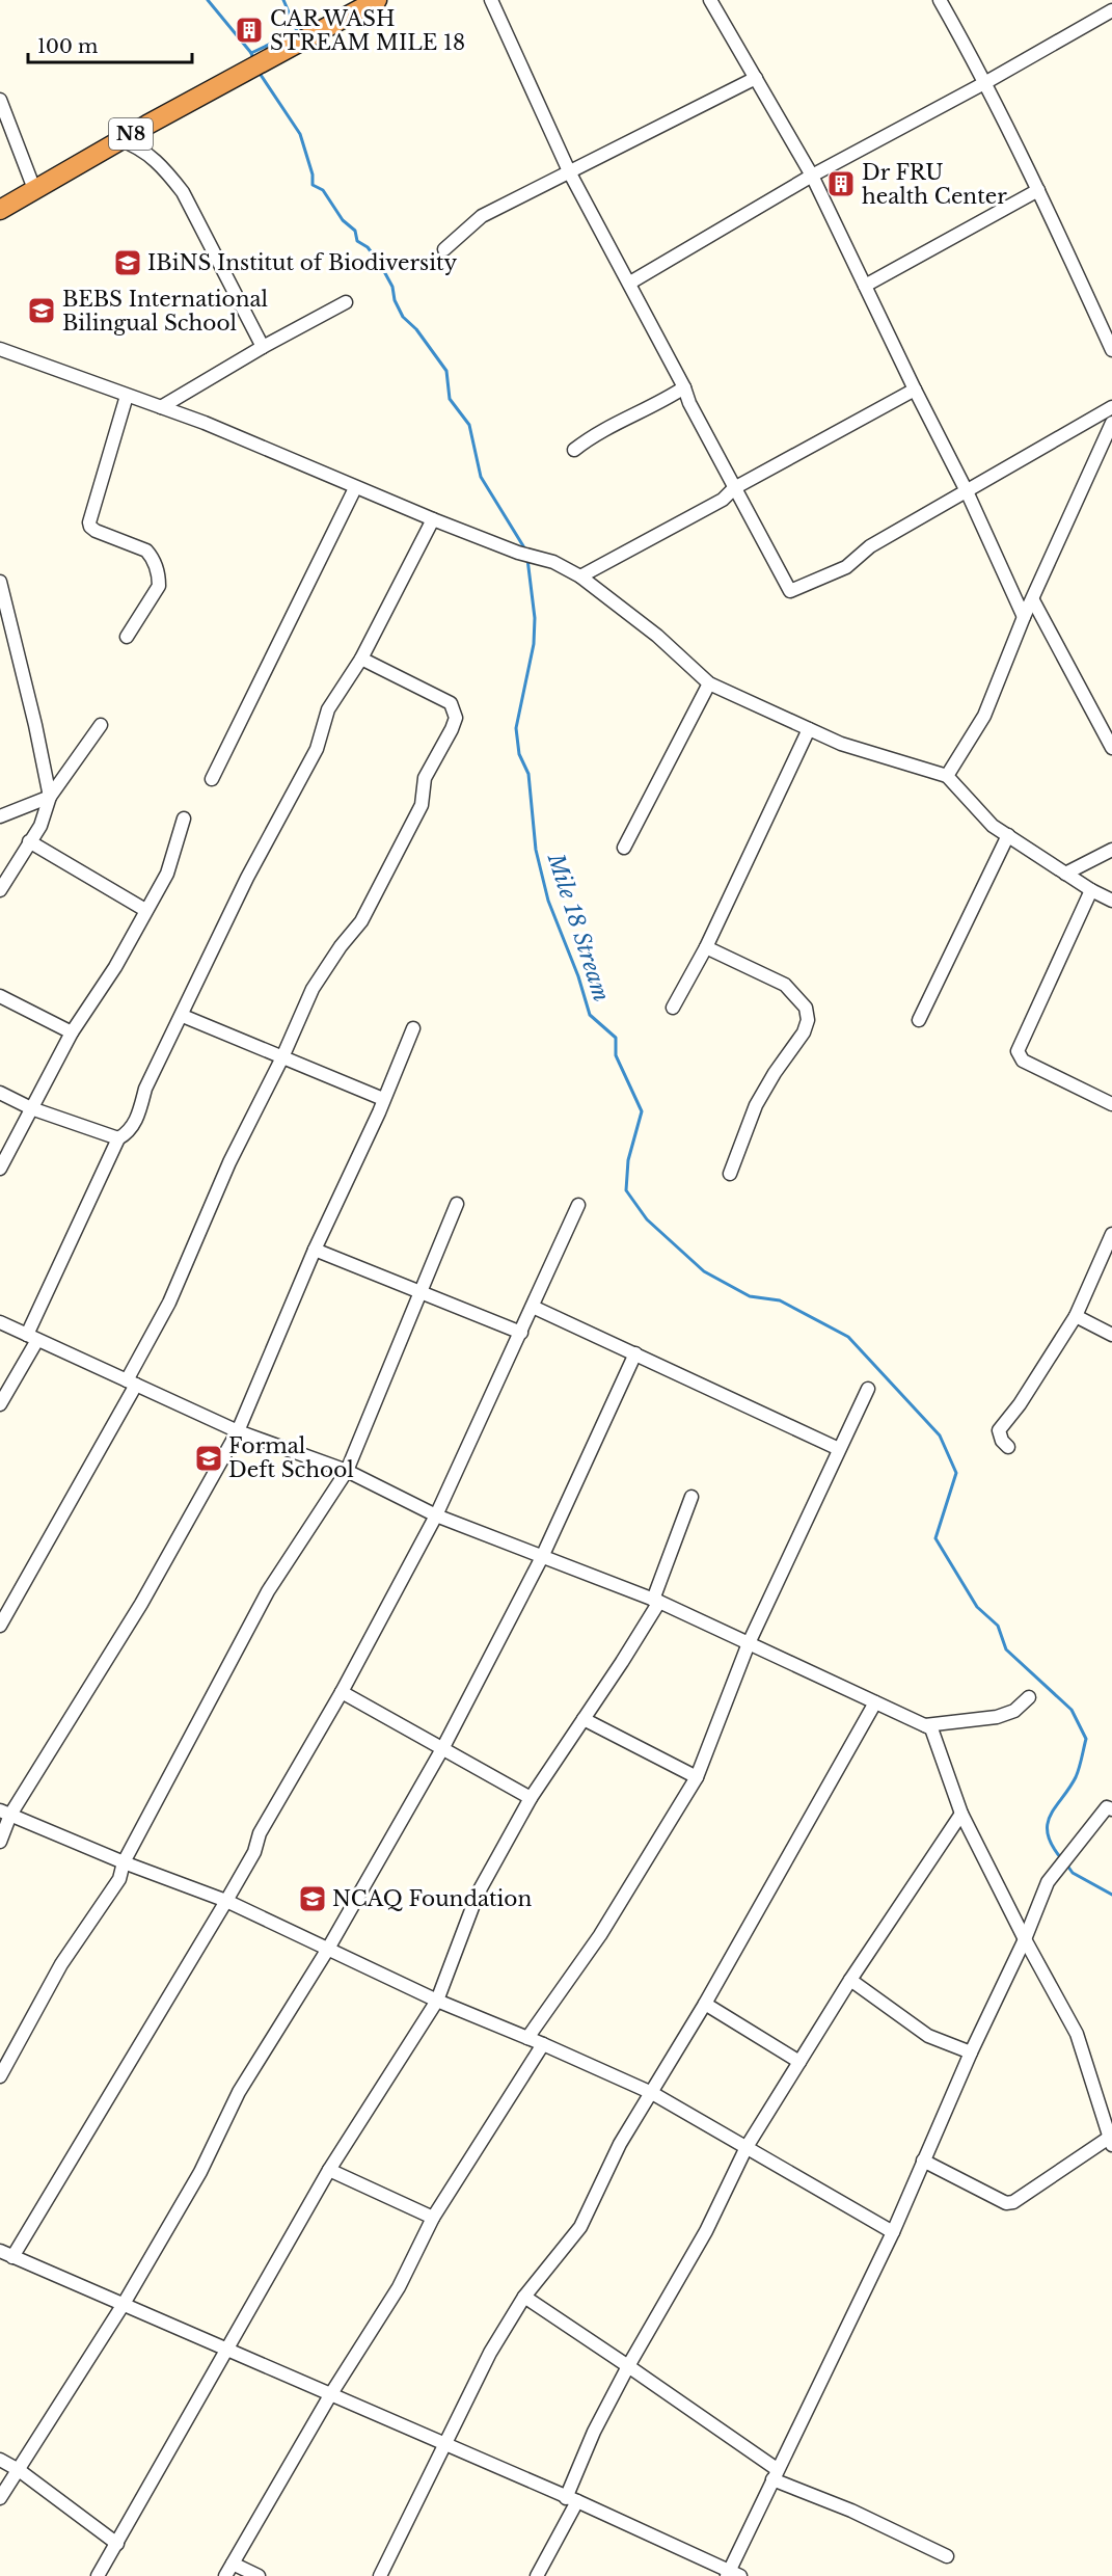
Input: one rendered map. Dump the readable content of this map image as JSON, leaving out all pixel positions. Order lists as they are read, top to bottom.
{
  "streets": {
    "highway": ["N8"]
  },
  "water": ["Mile 18 Stream"],
  "places": {
    "building": ["CAR WASH STREAM MILE 18", "Dr FRU health Center"],
    "school or university": [
      "IBiNS Institut of Biodiversity",
      "BEBS International Bilingual School",
      "Formal Deft School",
      "NCAQ Foundation"
    ]
  },
  "scale_bar": "100 m"
}
